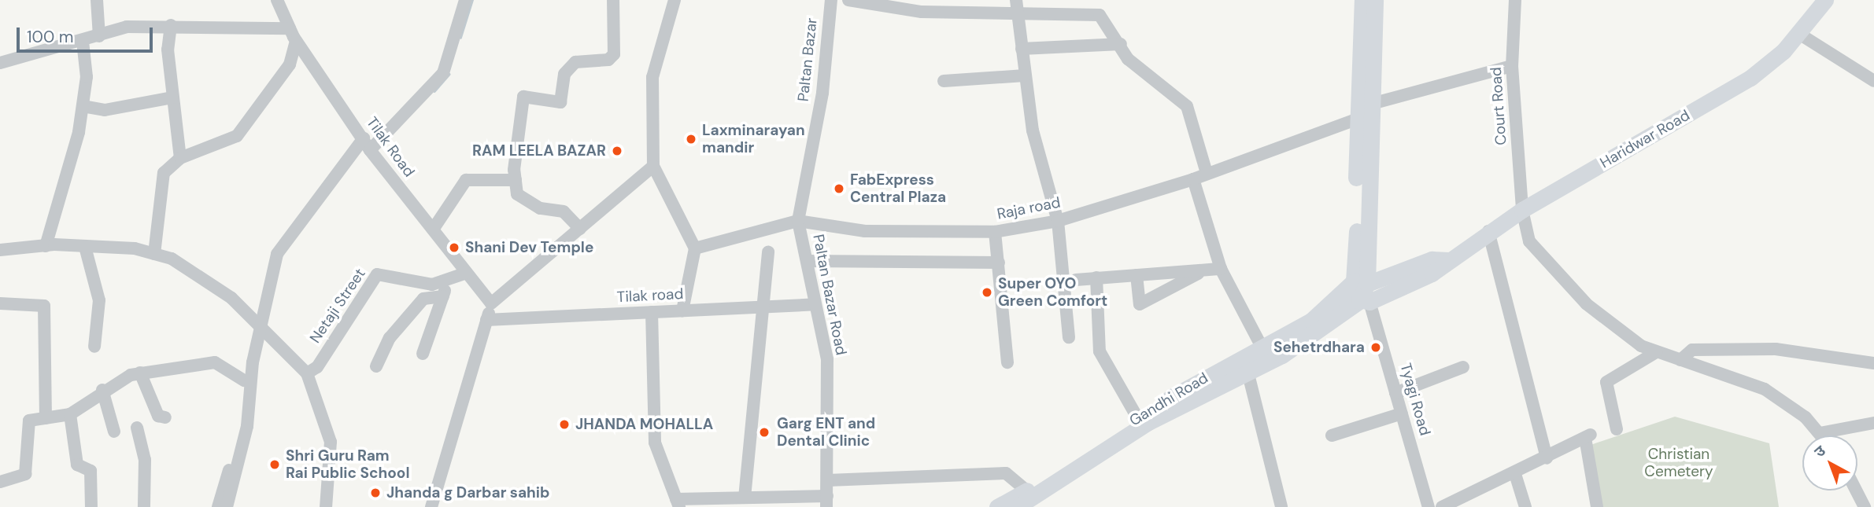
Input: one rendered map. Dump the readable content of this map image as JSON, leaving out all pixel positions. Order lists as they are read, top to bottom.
{
  "streets": {
    "main road": ["Haridwar Road", "Gandhi Road"],
    "street": [
      "Paltan Bazar",
      "Court Road",
      "Tilak Road",
      "Raja road",
      "Paltan Bazar Road",
      "Tilak road",
      "Netaji Street",
      "Tyagi Road"
    ]
  },
  "crossings": [
    ["Paltan Bazar", "Raja road"],
    ["Paltan Bazar", "Paltan Bazar Road"],
    ["Court Road", "Haridwar Road"],
    ["Haridwar Road", "Gandhi Road"],
    ["Haridwar Road", "Tyagi Road"],
    ["Raja road", "Paltan Bazar Road"],
    ["Paltan Bazar Road", "Tilak road"],
    ["Gandhi Road", "Tyagi Road"]
  ],
  "parks": ["Christian Cemetery"],
  "places": [
    "Laxminarayan mandir",
    "RAM LEELA BAZAR",
    "FabExpress Central Plaza",
    "Shani Dev Temple",
    "Super OYO Green Comfort",
    "Sehetrdhara",
    "JHANDA MOHALLA",
    "Garg ENT and Dental Clinic",
    "Shri Guru Ram Rai Public School",
    "Jhanda g Darbar sahib"
  ],
  "scale_bar": "100 m",
  "north": "top left"
}
